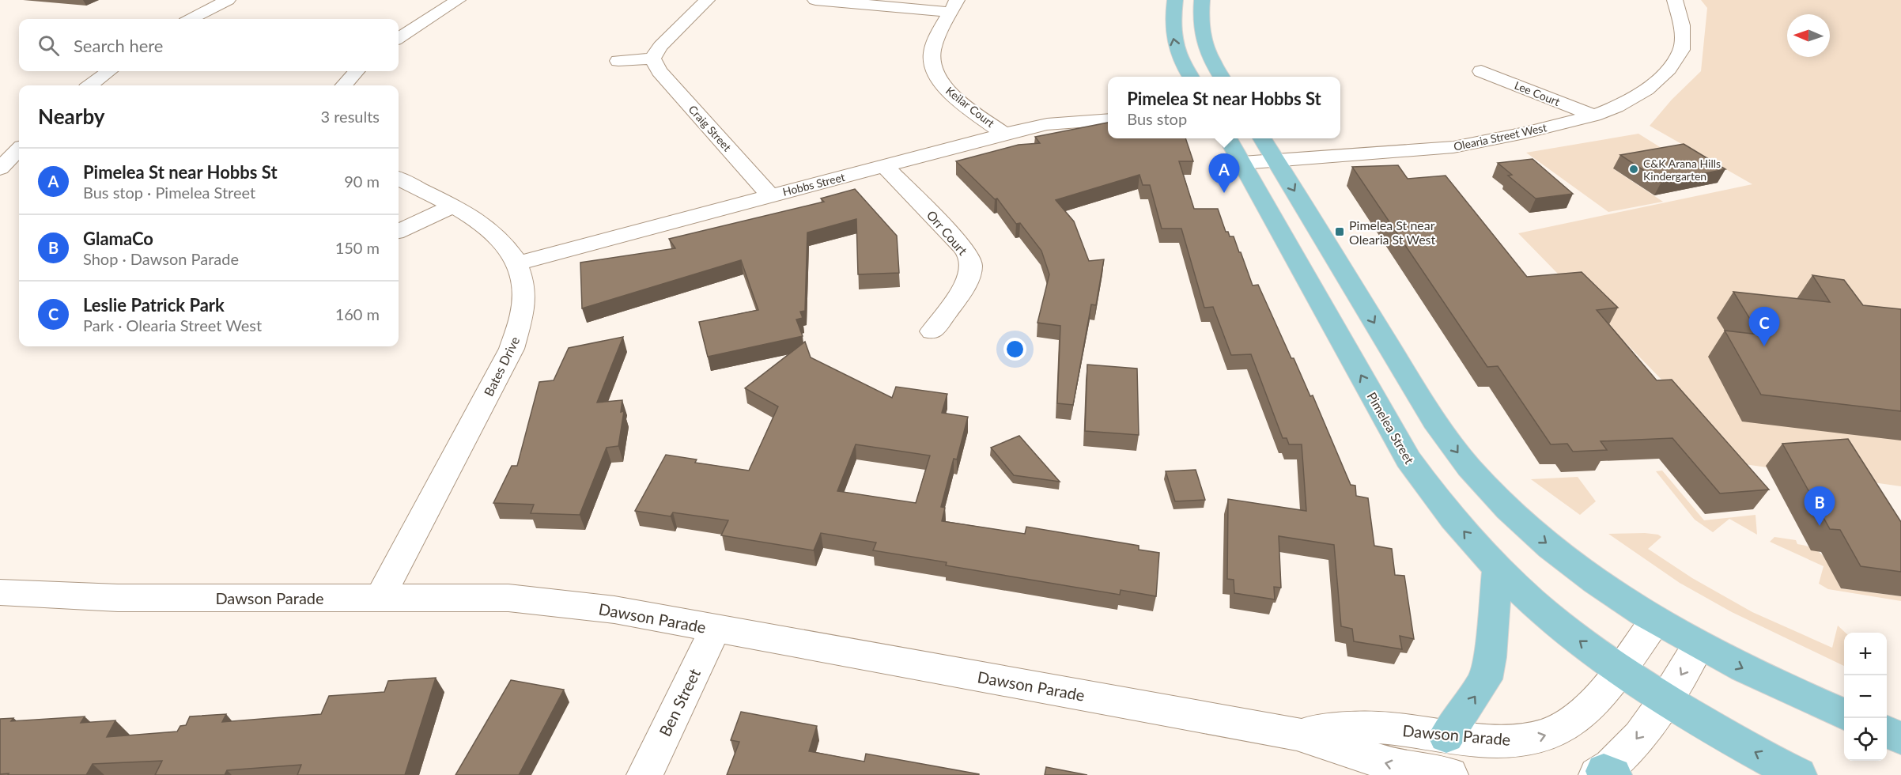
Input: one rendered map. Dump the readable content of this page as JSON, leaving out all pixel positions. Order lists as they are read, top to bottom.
{
  "streets": {
    "main road": ["Pimelea Street"],
    "street": [
      "Lee Court",
      "Keilar Court",
      "Craig Street",
      "Olearia Street West",
      "Hobbs Street",
      "Orr Court",
      "Bates Drive",
      "Dawson Parade",
      "Ben Street"
    ]
  },
  "crossings": [
    ["Lee Court", "Olearia Street West"],
    ["Keilar Court", "Hobbs Street"],
    ["Craig Street", "Hobbs Street"],
    ["Olearia Street West", "Pimelea Street"],
    ["Hobbs Street", "Orr Court"],
    ["Hobbs Street", "Bates Drive"],
    ["Bates Drive", "Dawson Parade"],
    ["Pimelea Street", "Dawson Parade"],
    ["Dawson Parade", "Ben Street"]
  ],
  "places": {
    "other": ["C&K Arana Hills Kindergarten"],
    "transit": ["Pimelea St near Olearia St West"]
  },
  "north": "left",
  "page": {
    "search": "Search here",
    "popup": ["Pimelea St near Hobbs St", "Bus stop"],
    "heading": ["Nearby", "3 results"],
    "list": [
      {
        "mark": "A",
        "name": "Pimelea St near Hobbs St",
        "note": "Bus stop · Pimelea Street",
        "value": "90 m"
      },
      {
        "mark": "B",
        "name": "GlamaCo",
        "note": "Shop · Dawson Parade",
        "value": "150 m"
      },
      {
        "mark": "C",
        "name": "Leslie Patrick Park",
        "note": "Park · Olearia Street West",
        "value": "160 m"
      }
    ],
    "pins": ["A", "C", "B"],
    "map_buttons": ["+", "−"]
  }
}
